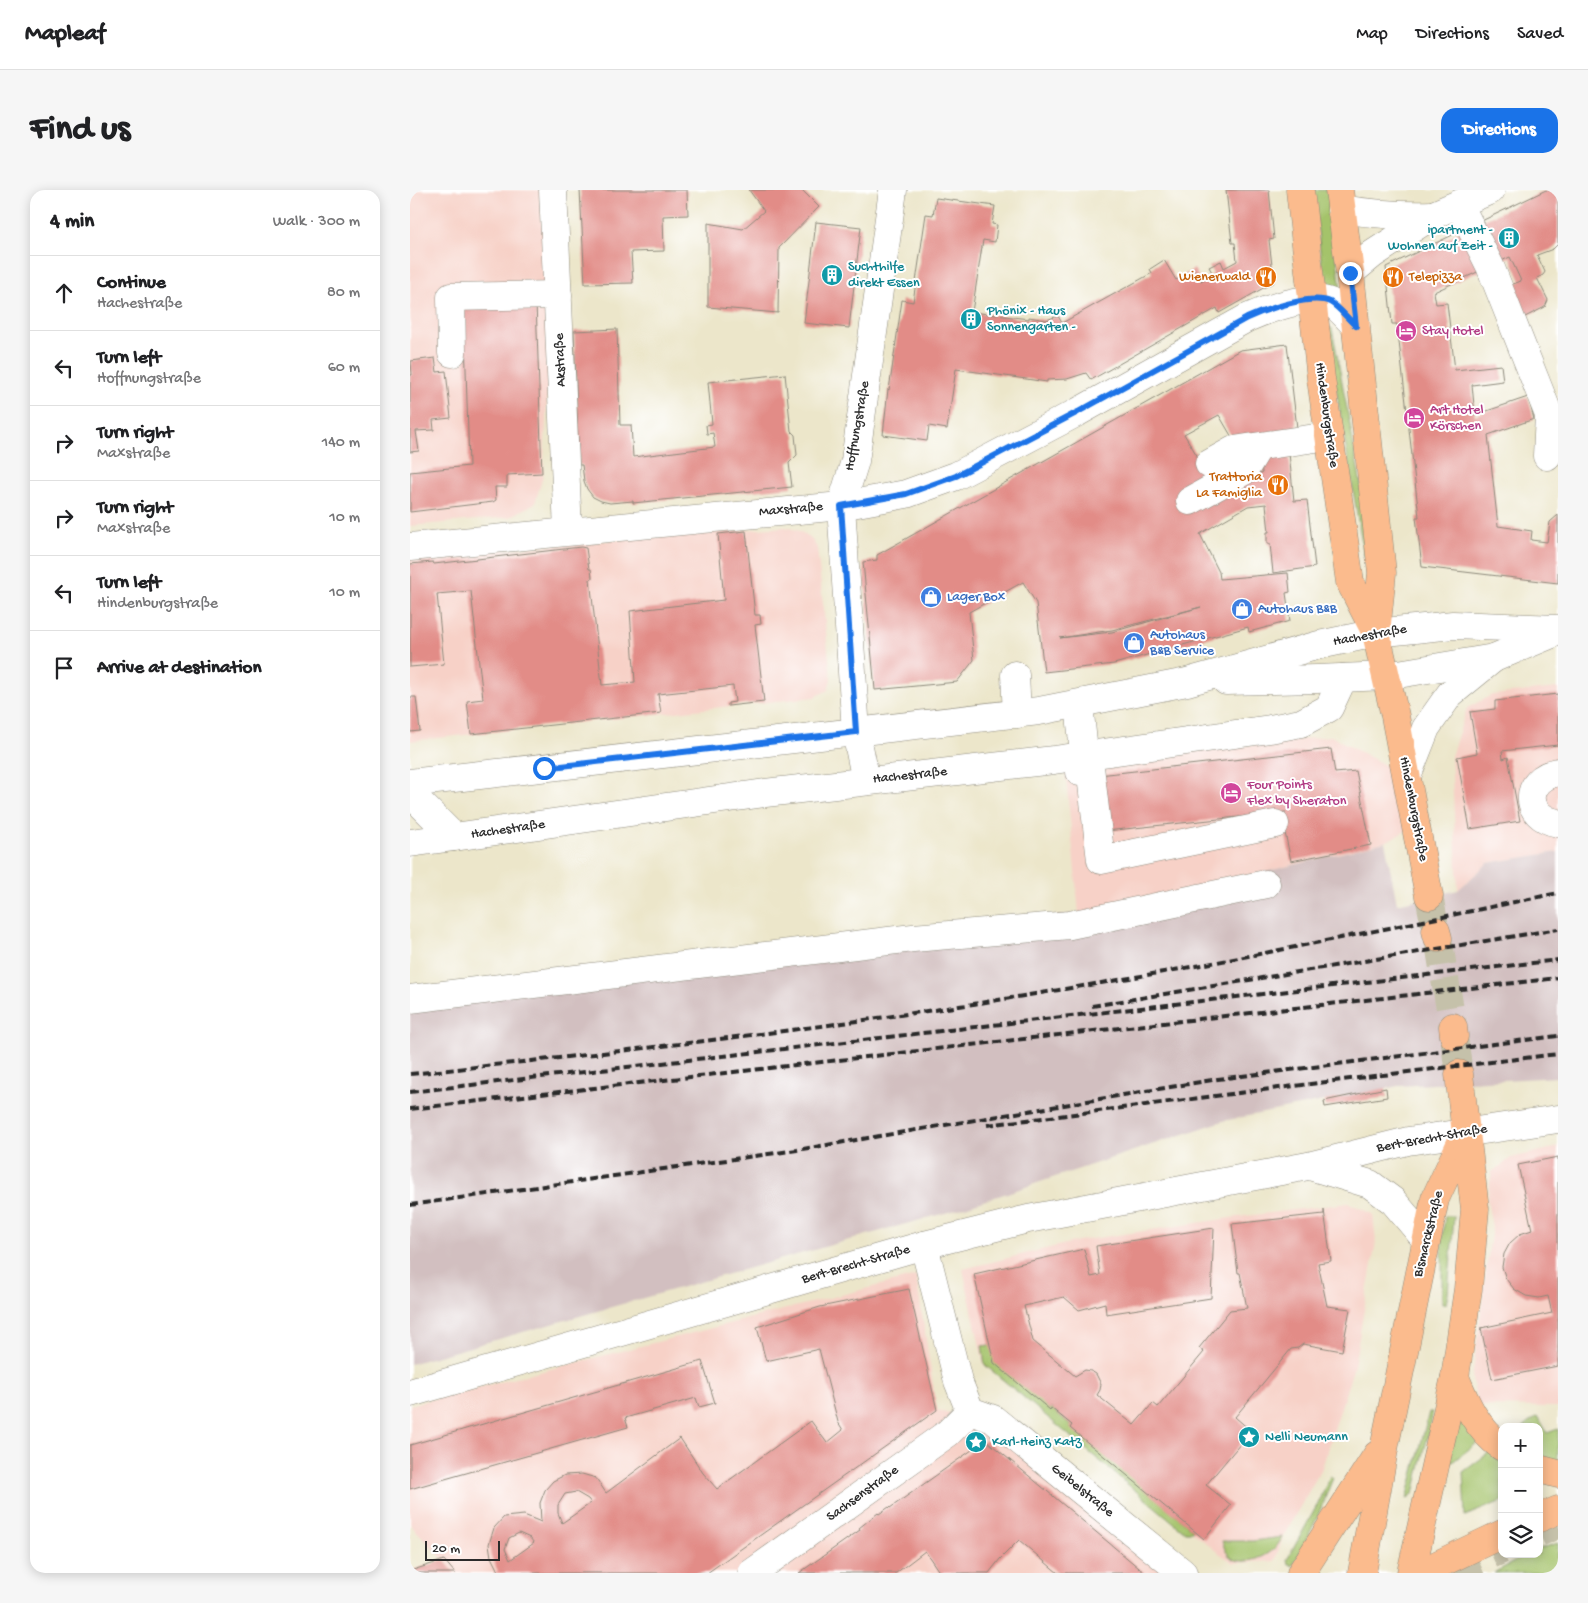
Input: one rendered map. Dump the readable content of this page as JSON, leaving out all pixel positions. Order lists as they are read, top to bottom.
{
  "streets": {
    "main road": ["Hindenburgstraße", "Bismarckstraße"],
    "street": [
      "Akstraße",
      "Hoffnungstraße",
      "Maxstraße",
      "Hachestraße",
      "Bert-Brecht-Straße",
      "Geibelstraße",
      "Sachsenstraße"
    ]
  },
  "crossings": [
    ["Akstraße", "Maxstraße"],
    ["Hindenburgstraße", "Maxstraße"],
    ["Hindenburgstraße", "Hachestraße"],
    ["Hoffnungstraße", "Maxstraße"],
    ["Hoffnungstraße", "Hachestraße"],
    ["Bert-Brecht-Straße", "Bismarckstraße"],
    ["Geibelstraße", "Sachsenstraße"]
  ],
  "places": {
    "building": ["ipartment - Wohnen auf Zeit -", "Suchthilfe direkt Essen", "Phönix - Haus Sonnengarten -"],
    "restaurant": ["Wienerwald", "Telepizza", "Trattoria La Famiglia"],
    "hotel": ["Stay Hotel", "Art Hotel Körschen", "Four Points Flex by Sheraton"],
    "shop": ["Lager Box", "Autohaus B&B", "Autohaus B&B Service"],
    "place": ["Nelli Neumann", "Karl-Heinz Katz"]
  },
  "scale_bar": "20 m",
  "page": {
    "header": "Mapleaf",
    "nav": ["Map", "Directions", "Saved"],
    "buttons": "Directions",
    "title": "Find us",
    "heading": ["4 min", "Walk · 300 m"],
    "list": [
      ["Continue", "Hachestraße", "80 m"],
      ["Turn left", "Hoffnungstraße", "60 m"],
      ["Turn right", "Maxstraße", "140 m"],
      ["Turn right", "Maxstraße", "10 m"],
      ["Turn left", "Hindenburgstraße", "10 m"],
      "Arrive at destination"
    ],
    "map_buttons": ["+", "−"],
    "scale": "20 m"
  }
}
